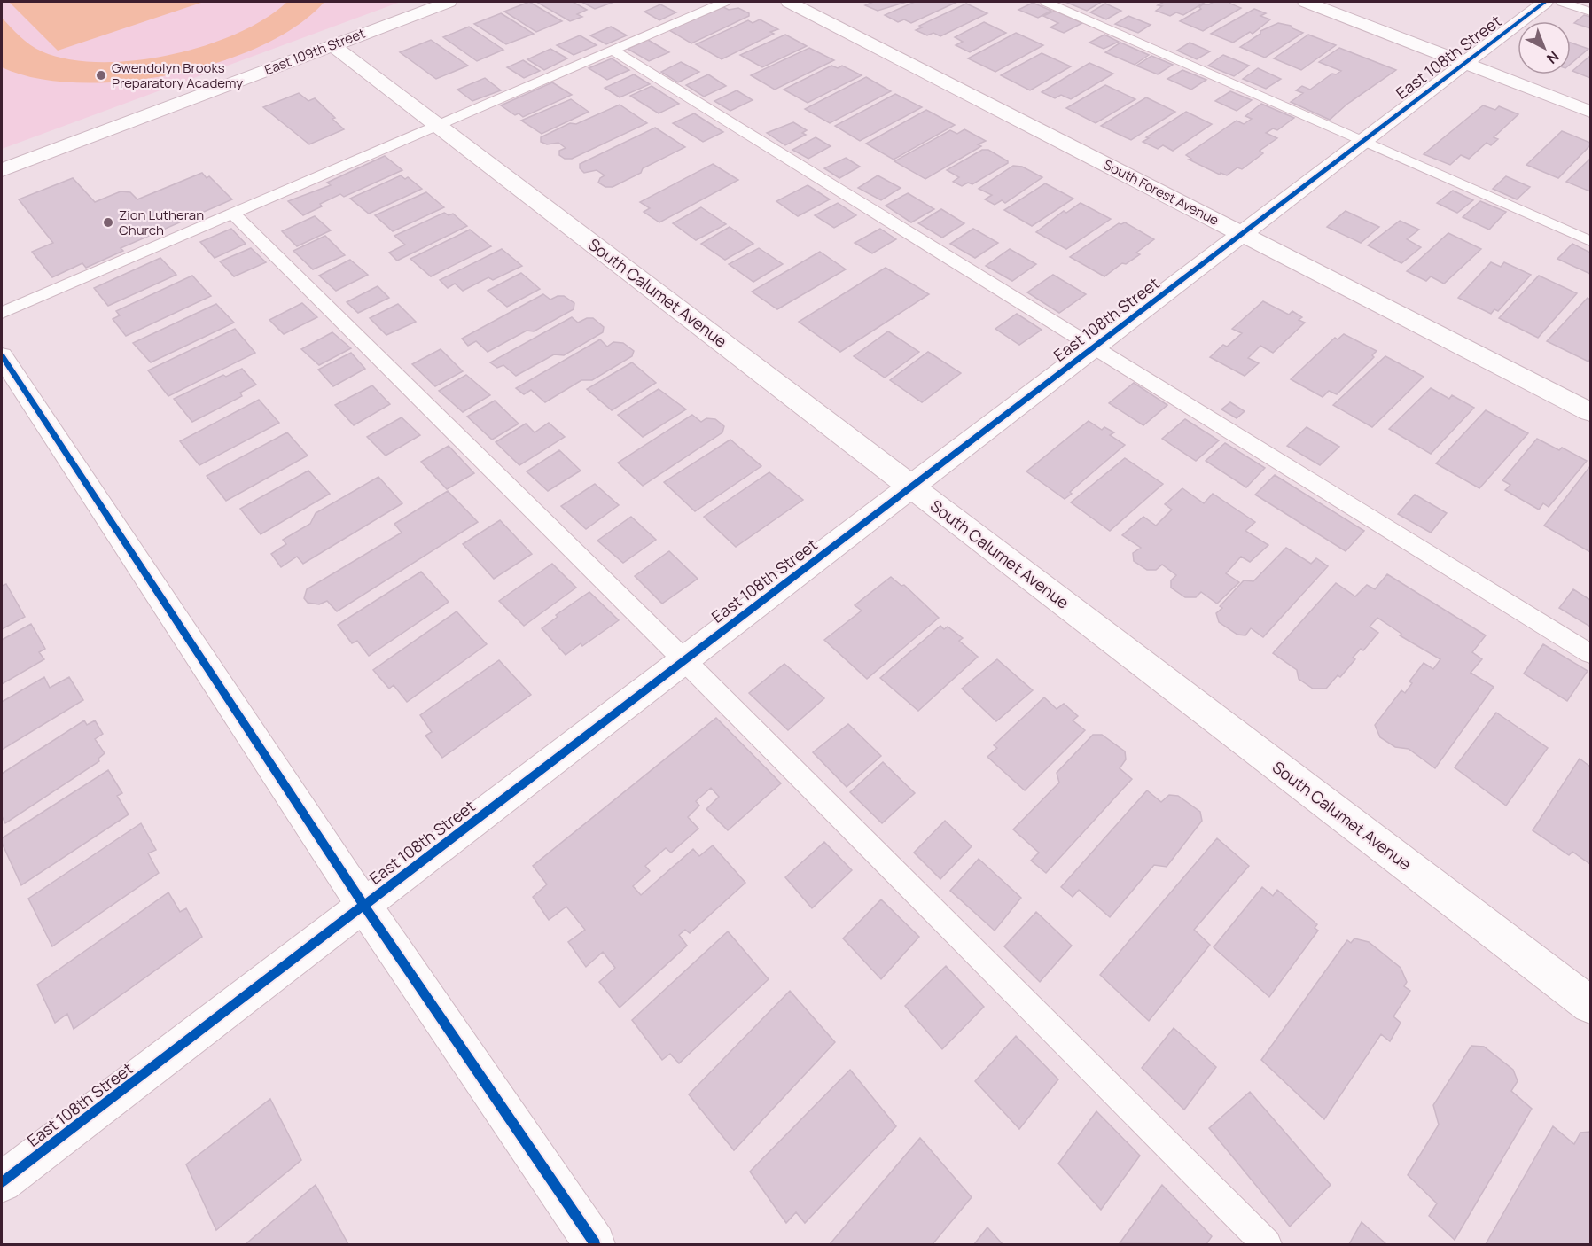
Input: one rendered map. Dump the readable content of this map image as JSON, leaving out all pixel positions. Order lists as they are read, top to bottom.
{
  "streets": {
    "street": [
      "East 109th Street",
      "East 108th Street",
      "South Forest Avenue",
      "South Calumet Avenue"
    ]
  },
  "crossings": [
    ["East 109th Street", "South Calumet Avenue"],
    ["East 108th Street", "South Forest Avenue"],
    ["East 108th Street", "South Calumet Avenue"]
  ],
  "places": ["Gwendolyn Brooks Preparatory Academy", "Zion Lutheran Church"],
  "north": "bottom right"
}
